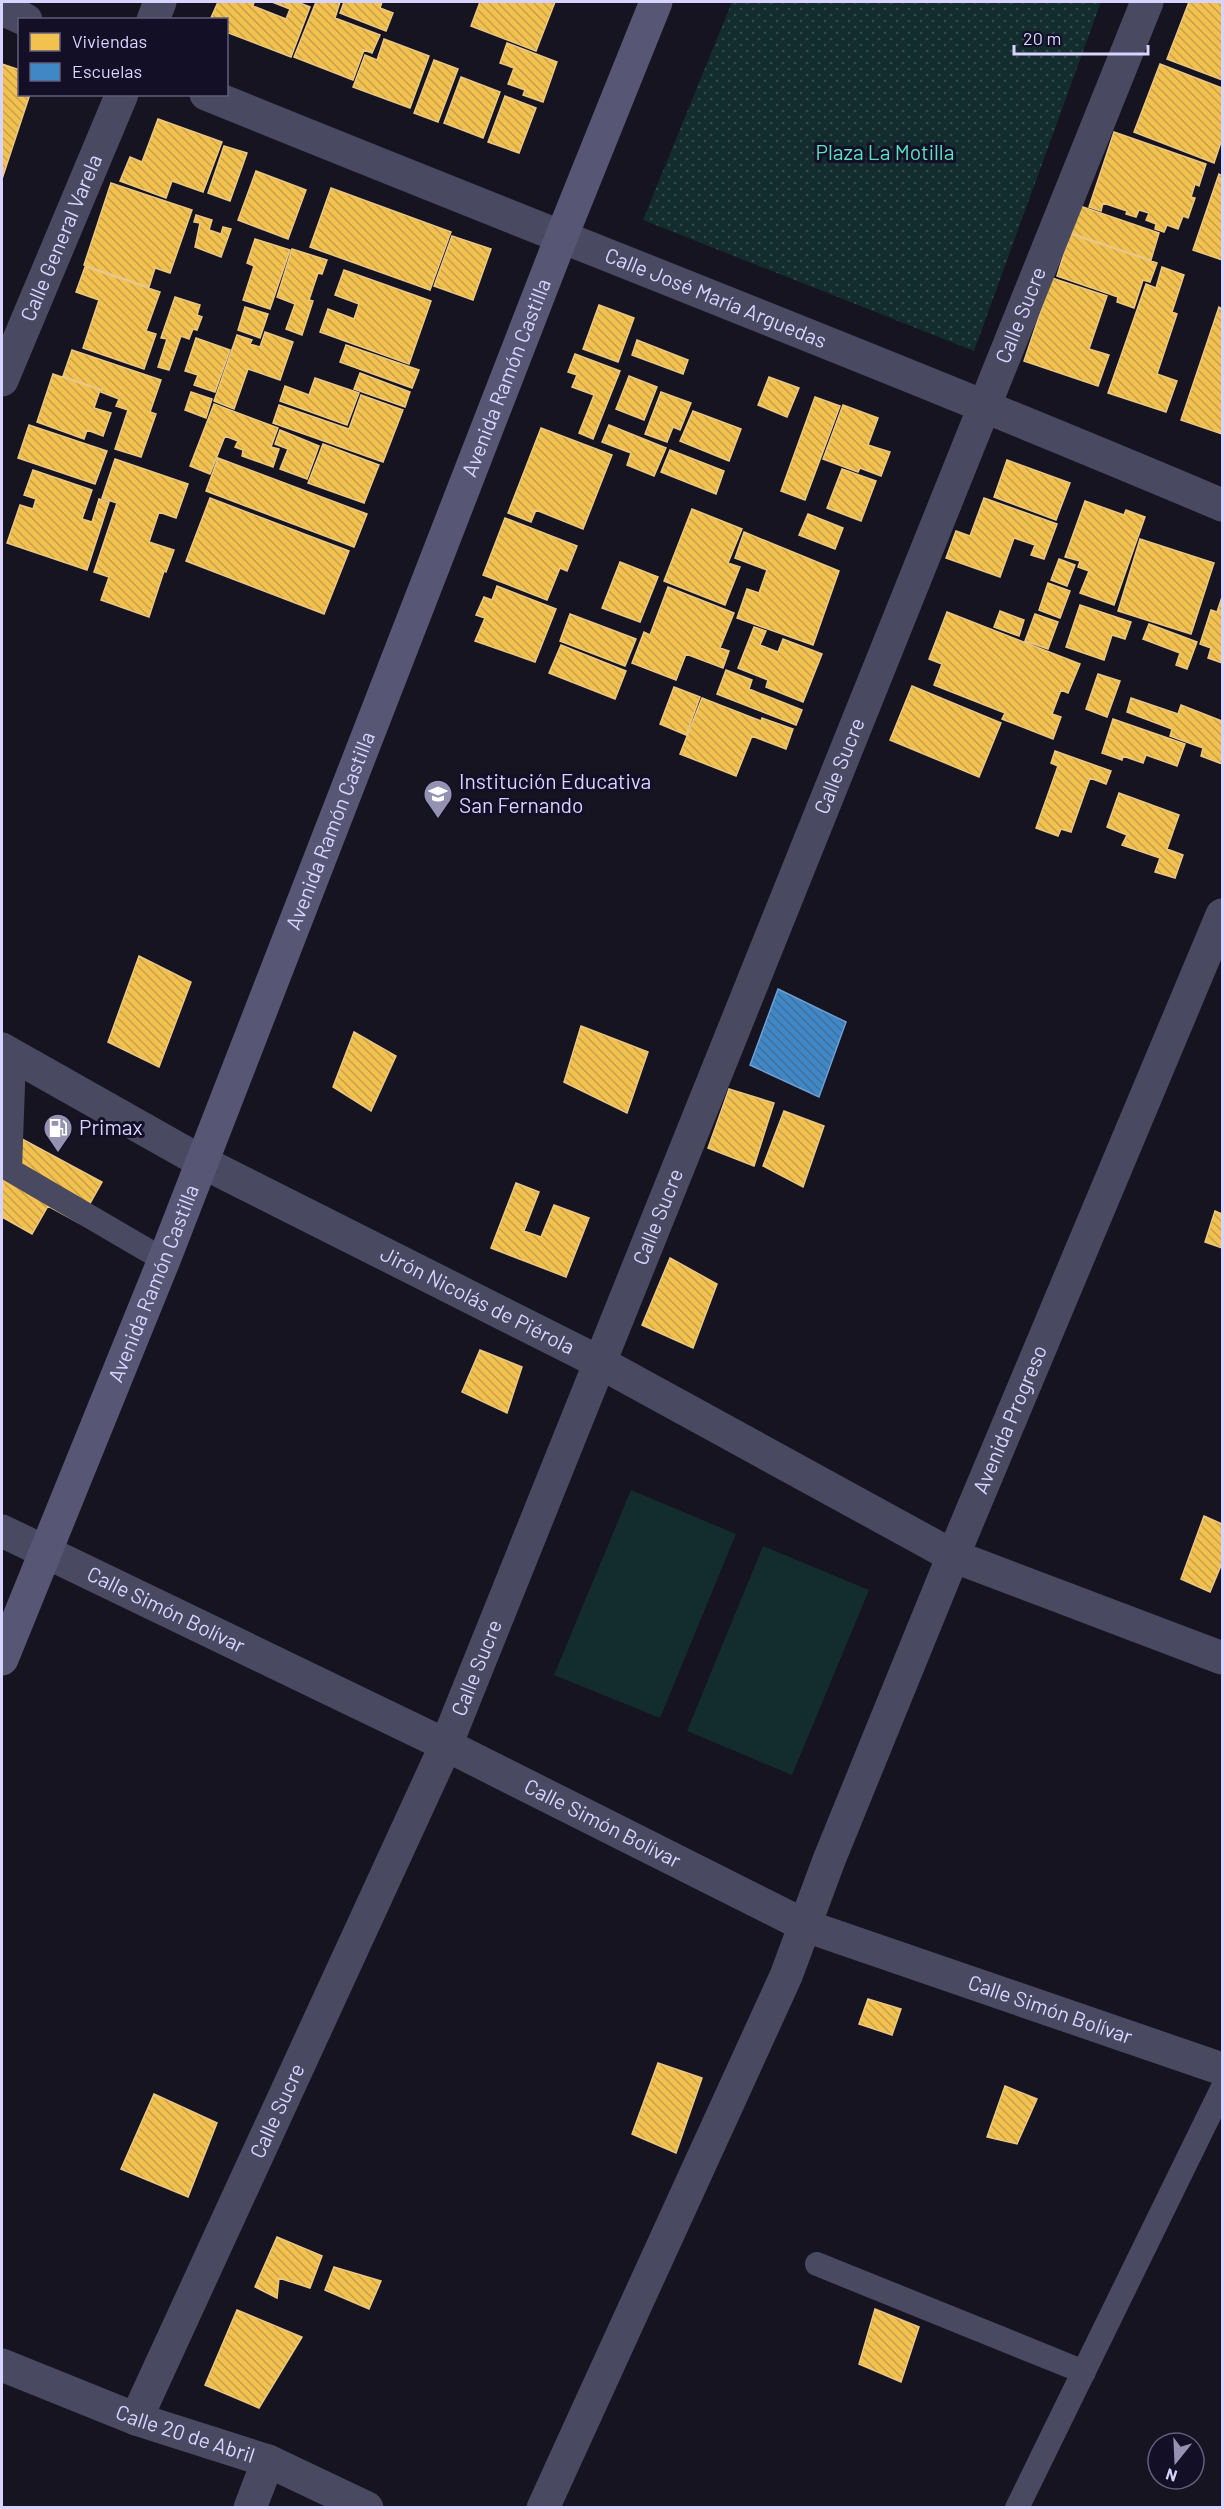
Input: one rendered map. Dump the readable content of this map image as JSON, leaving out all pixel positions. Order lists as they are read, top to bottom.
{
  "streets": {
    "main road": ["Avenida Ramón Castilla"],
    "street": [
      "Calle General Varela",
      "Calle José María Arguedas",
      "Calle Sucre",
      "Jirón Nicolás de Piérola",
      "Avenida Progreso",
      "Calle Simón Bolívar",
      "Calle 20 de Abril"
    ]
  },
  "crossings": [
    ["Calle José María Arguedas", "Calle Sucre"],
    ["Calle José María Arguedas", "Avenida Ramón Castilla"],
    ["Calle Sucre", "Jirón Nicolás de Piérola"],
    ["Calle Sucre", "Calle Simón Bolívar"],
    ["Calle Sucre", "Calle 20 de Abril"],
    ["Avenida Ramón Castilla", "Jirón Nicolás de Piérola"],
    ["Avenida Ramón Castilla", "Calle Simón Bolívar"],
    ["Jirón Nicolás de Piérola", "Avenida Progreso"],
    ["Avenida Progreso", "Calle Simón Bolívar"]
  ],
  "parks": ["Plaza La Motilla"],
  "places": {
    "school or university": ["Institución Educativa San Fernando"],
    "fuel station": ["Primax"]
  },
  "legend": ["Viviendas", "Escuelas"],
  "scale_bar": "20 m",
  "north": "bottom"
}
